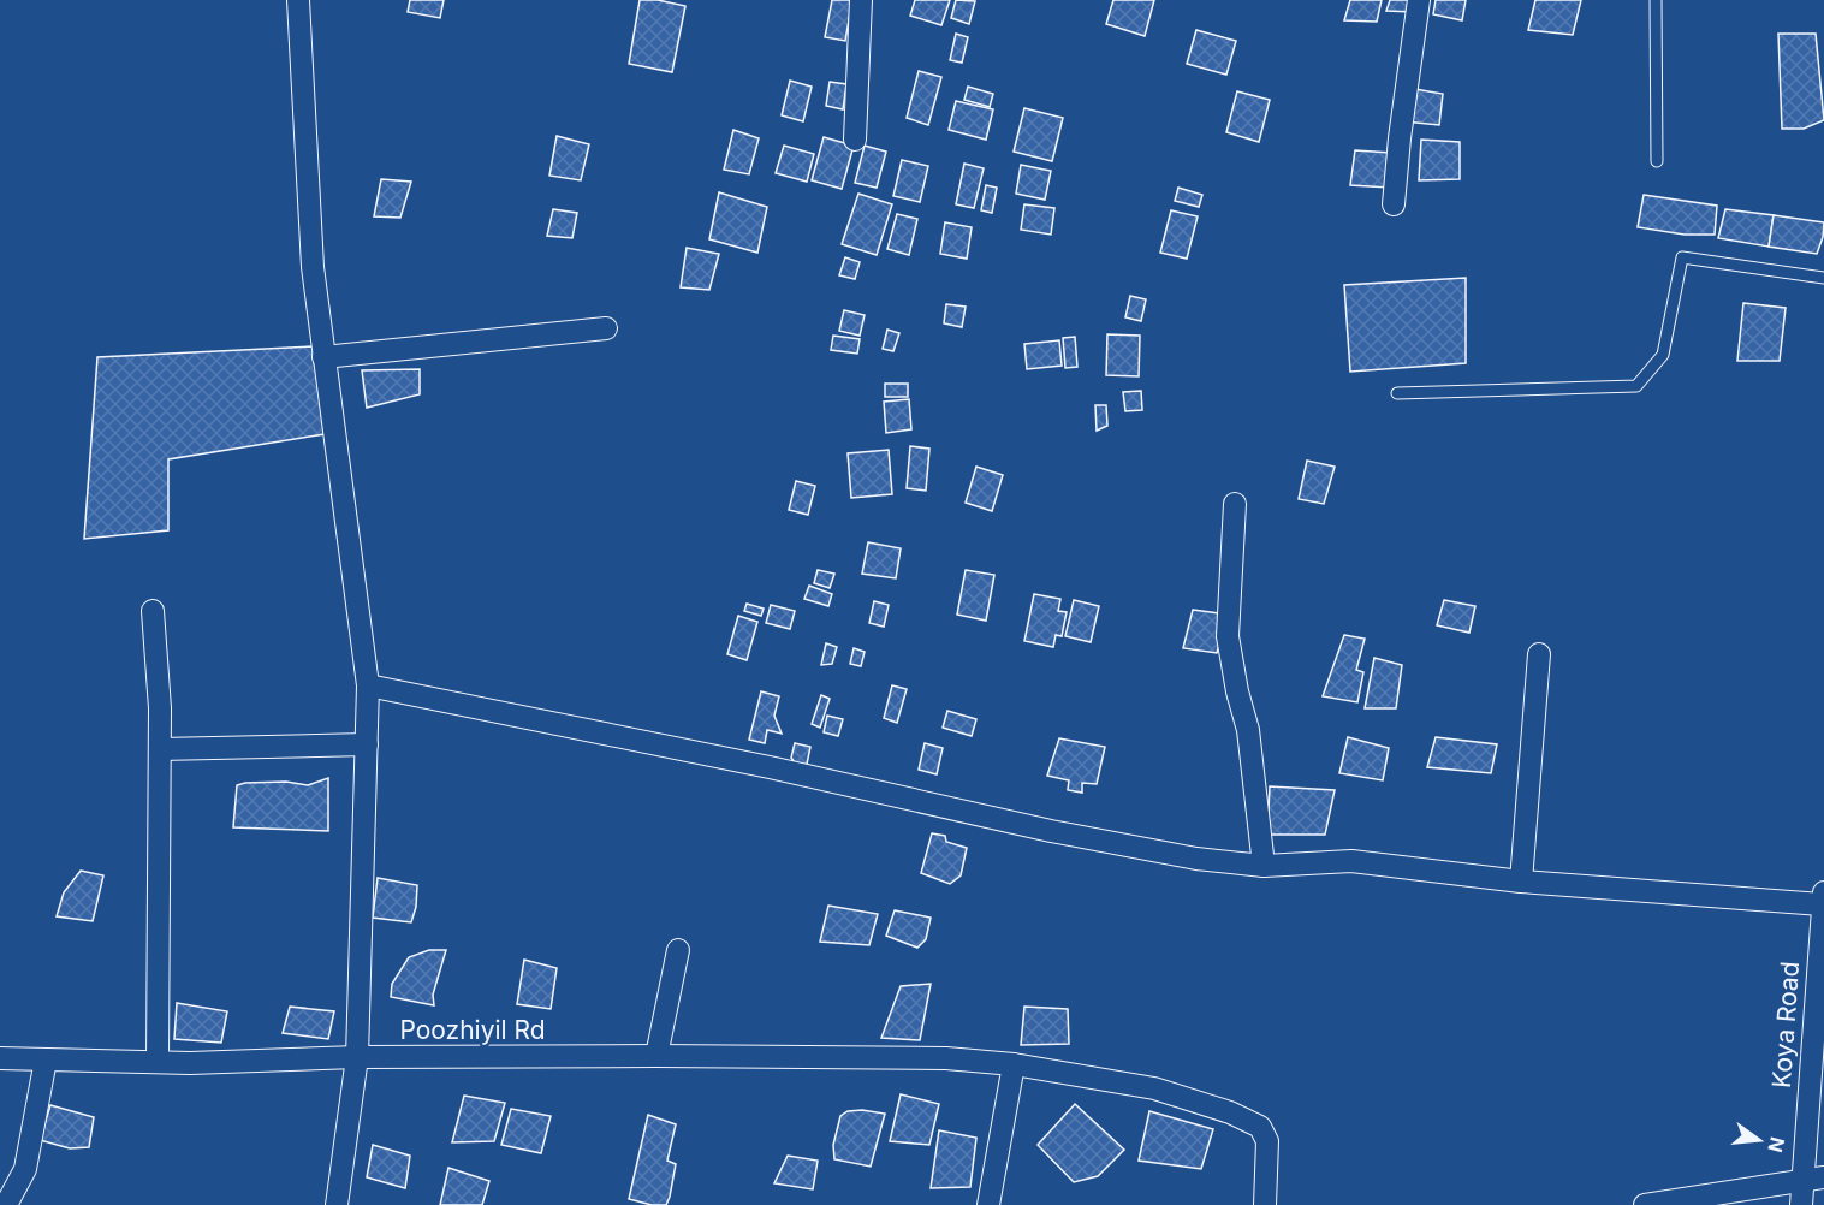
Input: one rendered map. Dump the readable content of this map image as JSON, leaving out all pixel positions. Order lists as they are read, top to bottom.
{
  "streets": {
    "street": ["Koya Road", "Poozhiyil Rd"]
  },
  "north": "right"
}
